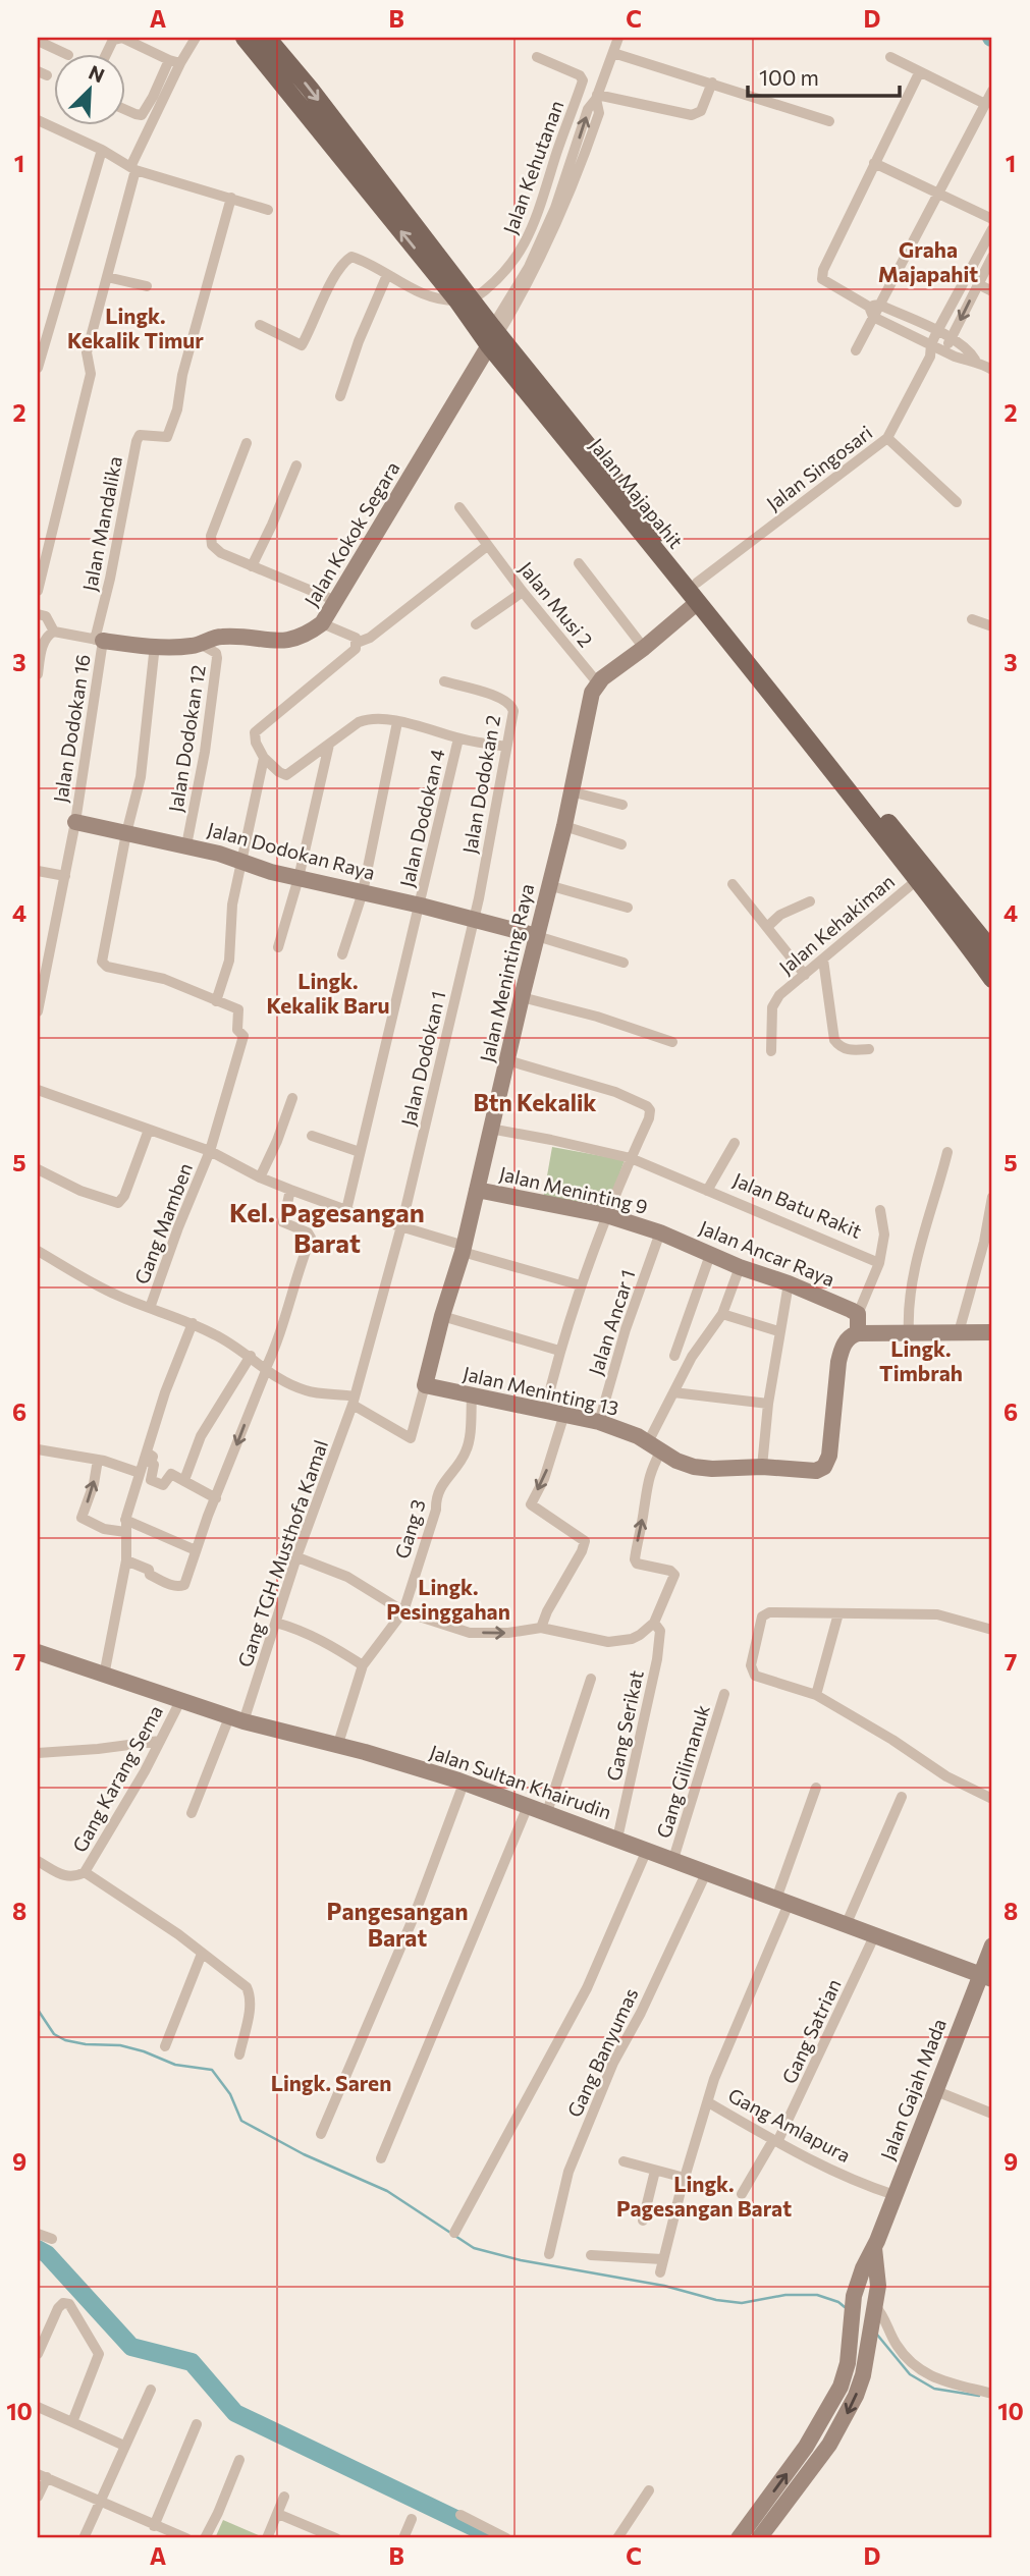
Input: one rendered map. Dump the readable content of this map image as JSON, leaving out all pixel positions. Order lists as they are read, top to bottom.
{
  "streets": {
    "main road": ["Jalan Majapahit"],
    "street": [
      "Jalan Kehutanan",
      "Jalan Singosari",
      "Jalan Mandalika",
      "Jalan Kokok Segara",
      "Jalan Musi 2",
      "Jalan Dodokan 16",
      "Jalan Dodokan 12",
      "Jalan Dodokan 2",
      "Jalan Dodokan 4",
      "Jalan Dodokan Raya",
      "Jalan Kehakiman",
      "Jalan Meninting Raya",
      "Jalan Dodokan 1",
      "Jalan Meninting 9",
      "Jalan Batu Rakit",
      "Gang Mamben",
      "Jalan Ancar Raya",
      "Jalan Ancar 1",
      "Jalan Meninting 13",
      "Gang 3",
      "Gang TGH Musthofa Kamal",
      "Gang Serikat",
      "Gang Gilimanuk",
      "Gang Karang Sema",
      "Jalan Sultan Khairudin",
      "Gang Satrian",
      "Gang Banyumas",
      "Jalan Gajah Mada",
      "Gang Amlapura"
    ]
  },
  "crossings": [
    ["Jalan Kehutanan", "Jalan Majapahit"],
    ["Jalan Singosari", "Jalan Majapahit"],
    ["Jalan Majapahit", "Jalan Kokok Segara"],
    ["Jalan Majapahit", "Jalan Kehakiman"],
    ["Jalan Mandalika", "Jalan Kokok Segara"],
    ["Jalan Mandalika", "Jalan Dodokan 16"],
    ["Jalan Kokok Segara", "Jalan Dodokan 16"],
    ["Jalan Kokok Segara", "Jalan Dodokan 12"],
    ["Jalan Musi 2", "Jalan Meninting Raya"],
    ["Jalan Dodokan 16", "Jalan Dodokan Raya"],
    ["Jalan Dodokan 12", "Jalan Dodokan Raya"],
    ["Jalan Dodokan 2", "Jalan Dodokan 4"],
    ["Jalan Dodokan 2", "Jalan Dodokan 1"],
    ["Jalan Dodokan 4", "Jalan Dodokan Raya"],
    ["Jalan Dodokan Raya", "Jalan Meninting Raya"],
    ["Jalan Dodokan Raya", "Jalan Dodokan 1"],
    ["Jalan Meninting Raya", "Jalan Dodokan 1"],
    ["Jalan Meninting Raya", "Jalan Meninting 9"],
    ["Jalan Meninting Raya", "Jalan Batu Rakit"],
    ["Jalan Meninting Raya", "Jalan Meninting 13"],
    ["Jalan Meninting Raya", "Gang TGH Musthofa Kamal"],
    ["Jalan Dodokan 1", "Gang TGH Musthofa Kamal"],
    ["Jalan Meninting 9", "Jalan Ancar Raya"],
    ["Jalan Meninting 9", "Jalan Ancar 1"],
    ["Jalan Ancar Raya", "Jalan Ancar 1"],
    ["Jalan Ancar 1", "Jalan Meninting 13"],
    ["Jalan Meninting 13", "Gang 3"],
    ["Gang 3", "Jalan Sultan Khairudin"],
    ["Gang TGH Musthofa Kamal", "Jalan Sultan Khairudin"],
    ["Gang Serikat", "Jalan Sultan Khairudin"],
    ["Gang Gilimanuk", "Jalan Sultan Khairudin"],
    ["Gang Karang Sema", "Jalan Sultan Khairudin"],
    ["Jalan Sultan Khairudin", "Gang Satrian"],
    ["Jalan Sultan Khairudin", "Gang Banyumas"],
    ["Jalan Sultan Khairudin", "Jalan Gajah Mada"],
    ["Gang Satrian", "Gang Amlapura"],
    ["Jalan Gajah Mada", "Gang Amlapura"]
  ],
  "districts": [
    "Graha Majapahit",
    "Lingk. Kekalik Timur",
    "Lingk. Kekalik Baru",
    "Btn Kekalik",
    "Kel. Pagesangan Barat",
    "Lingk. Timbrah",
    "Lingk. Pesinggahan",
    "Pangesangan Barat",
    "Lingk. Saren",
    "Lingk. Pagesangan Barat"
  ],
  "scale_bar": "100 m",
  "north": "top right",
  "grid": {
    "columns": [
      "A",
      "B",
      "C",
      "D"
    ],
    "rows": [
      "1",
      "2",
      "3",
      "4",
      "5",
      "6",
      "7",
      "8",
      "9",
      "10"
    ]
  }
}
